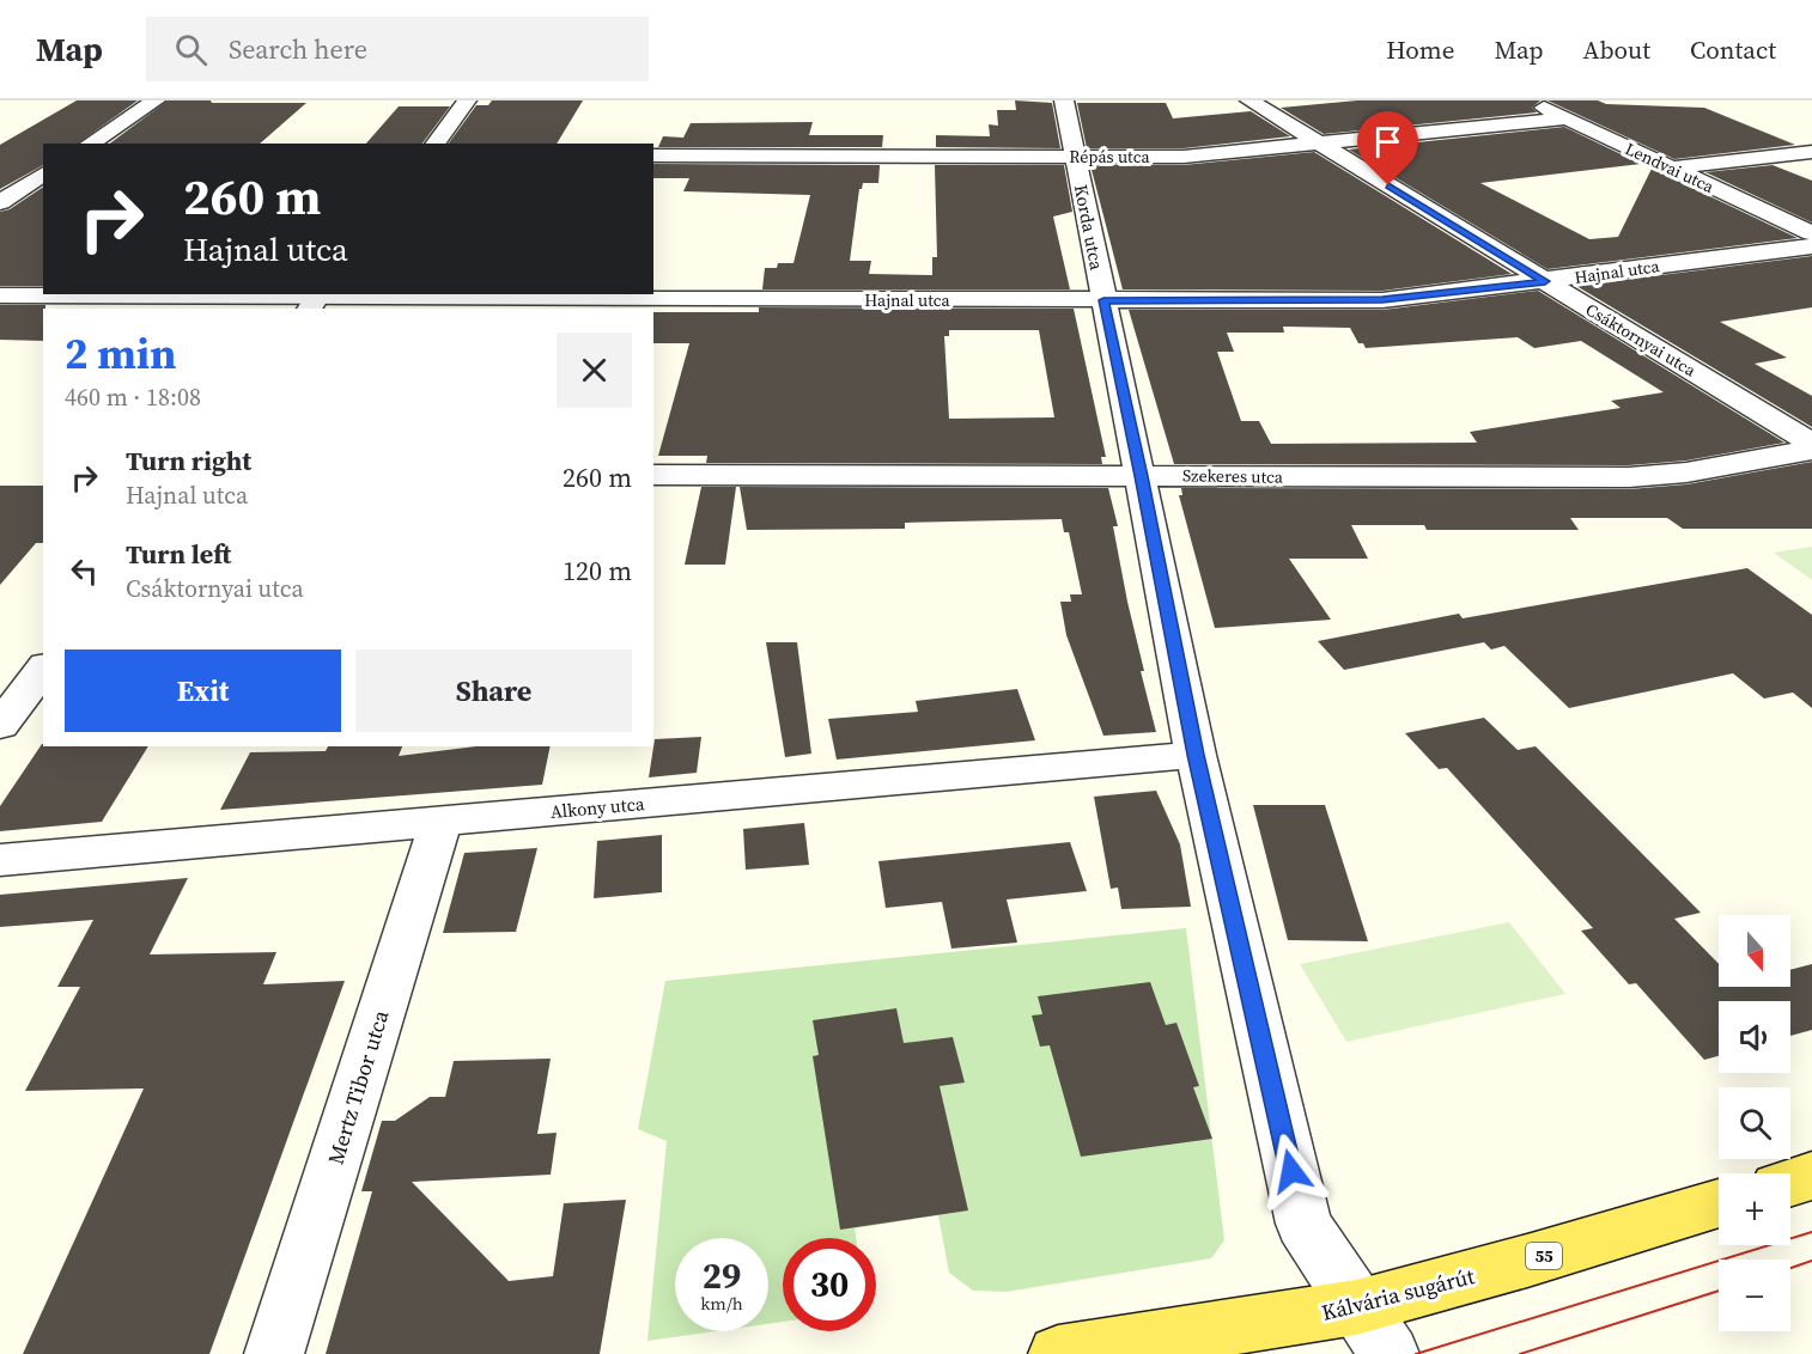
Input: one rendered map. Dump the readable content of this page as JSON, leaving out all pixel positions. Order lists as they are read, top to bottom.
{
  "streets": {
    "main road": ["55", "Kálvária sugárút"],
    "street": [
      "Répás utca",
      "Lendvai utca",
      "Korda utca",
      "Hajnal utca",
      "Csáktornyai utca",
      "Szekeres utca",
      "Alkony utca",
      "Mertz Tibor utca"
    ]
  },
  "crossings": [
    ["Répás utca", "Lendvai utca"],
    ["Répás utca", "Korda utca"],
    ["Répás utca", "Csáktornyai utca"],
    ["Korda utca", "Hajnal utca"],
    ["Korda utca", "Szekeres utca"],
    ["Korda utca", "Alkony utca"],
    ["Korda utca", "Kálvária sugárút"],
    ["Hajnal utca", "Csáktornyai utca"],
    ["Alkony utca", "Mertz Tibor utca"]
  ],
  "north": "bottom",
  "page": {
    "header": "Map",
    "search": "Search here",
    "nav": [
      "Home",
      "Map",
      "About",
      "Contact"
    ],
    "turn": ["260 m", "Hajnal utca"],
    "heading": ["2 min", "460 m · 18:08"],
    "list": [
      {
        "name": "Turn right",
        "note": "Hajnal utca",
        "value": "260 m"
      },
      {
        "name": "Turn left",
        "note": "Csáktornyai utca",
        "value": "120 m"
      }
    ],
    "buttons": ["Exit", "Share"],
    "map_buttons": ["+", "−"],
    "speed": "29 km/h",
    "limit": "30"
  }
}
